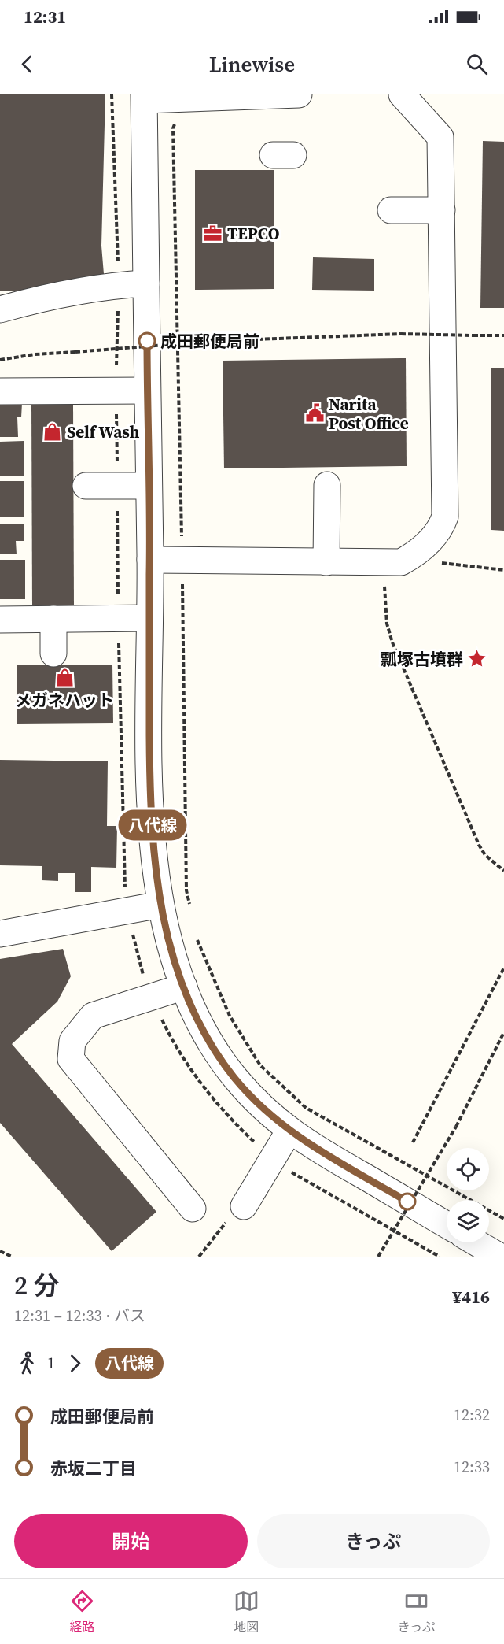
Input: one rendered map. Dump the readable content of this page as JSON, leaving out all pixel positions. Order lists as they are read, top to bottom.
{
  "places": {
    "office": ["TEPCO"],
    "other": ["成田郵便局前"],
    "public building": ["Narita Post Office"],
    "shop": ["Self Wash", "メガネハット"],
    "place": ["瓢塚古墳群"]
  },
  "lines": ["bus line 八代線"],
  "page": {
    "status": "12:31",
    "header": "Linewise",
    "on_map": "八代線",
    "heading": ["2 分", "12:31 – 12:33 · バス", "¥416"],
    "legs": ["1", "八代線"],
    "list": [
      {
        "name": "成田郵便局前",
        "value": "12:32"
      },
      {
        "name": "赤坂二丁目",
        "value": "12:33"
      }
    ],
    "buttons": ["開始", "きっぷ"],
    "tabs": ["経路", "地図", "きっぷ"]
  }
}
